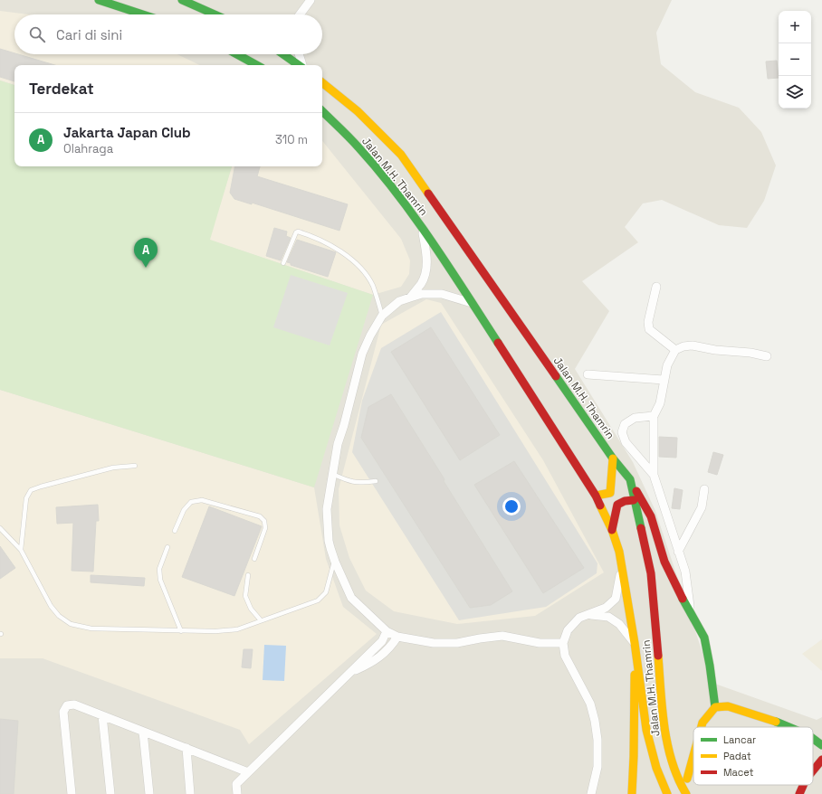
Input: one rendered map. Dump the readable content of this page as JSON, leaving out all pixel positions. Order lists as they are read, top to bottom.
{
  "streets": {
    "main road": ["Jalan M.H. Thamrin"]
  },
  "legend": ["Lancar", "Padat", "Macet"],
  "page": {
    "map_buttons": ["+", "−"],
    "search": "Cari di sini",
    "heading": "Terdekat",
    "list": [
      {
        "mark": "A",
        "name": "Jakarta Japan Club",
        "note": "Olahraga",
        "value": "310 m"
      }
    ],
    "pins": "A"
  }
}
